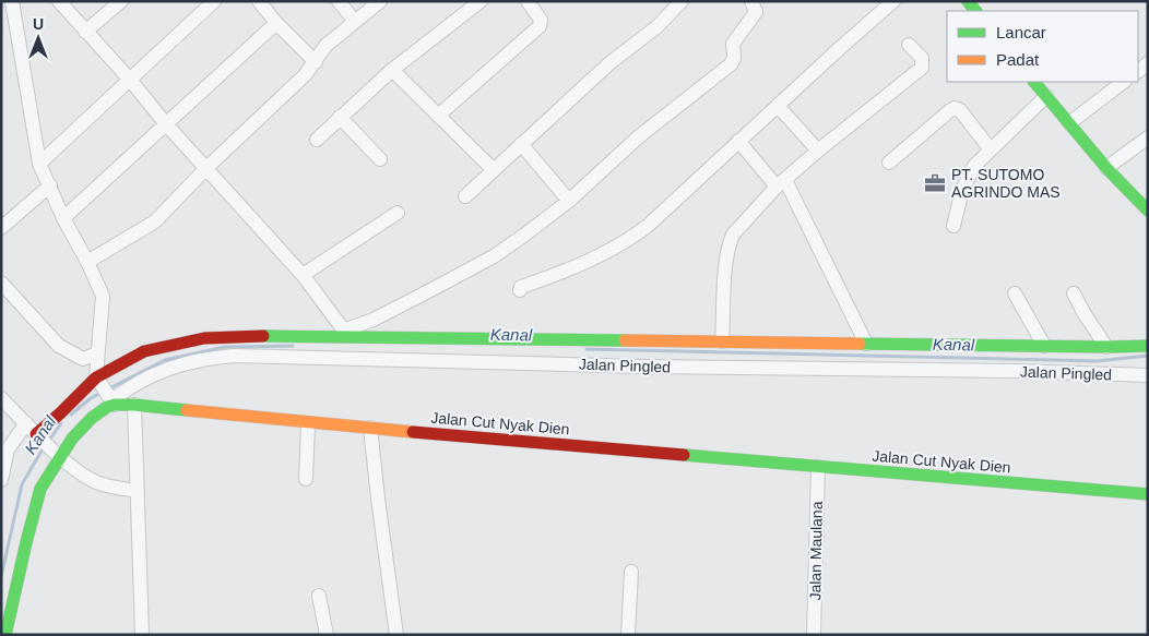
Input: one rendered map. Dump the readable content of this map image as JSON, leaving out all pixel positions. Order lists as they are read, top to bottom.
{
  "streets": {
    "street": ["Jalan Pingled", "Jalan Cut Nyak Dien", "Jalan Maulana"]
  },
  "crossings": [
    ["Jalan Pingled", "Jalan Cut Nyak Dien"],
    ["Jalan Cut Nyak Dien", "Jalan Maulana"]
  ],
  "water": ["Kanal"],
  "places": {
    "office": ["PT. SUTOMO AGRINDO MAS"]
  },
  "legend": ["Lancar", "Padat"],
  "north": "top"
}
